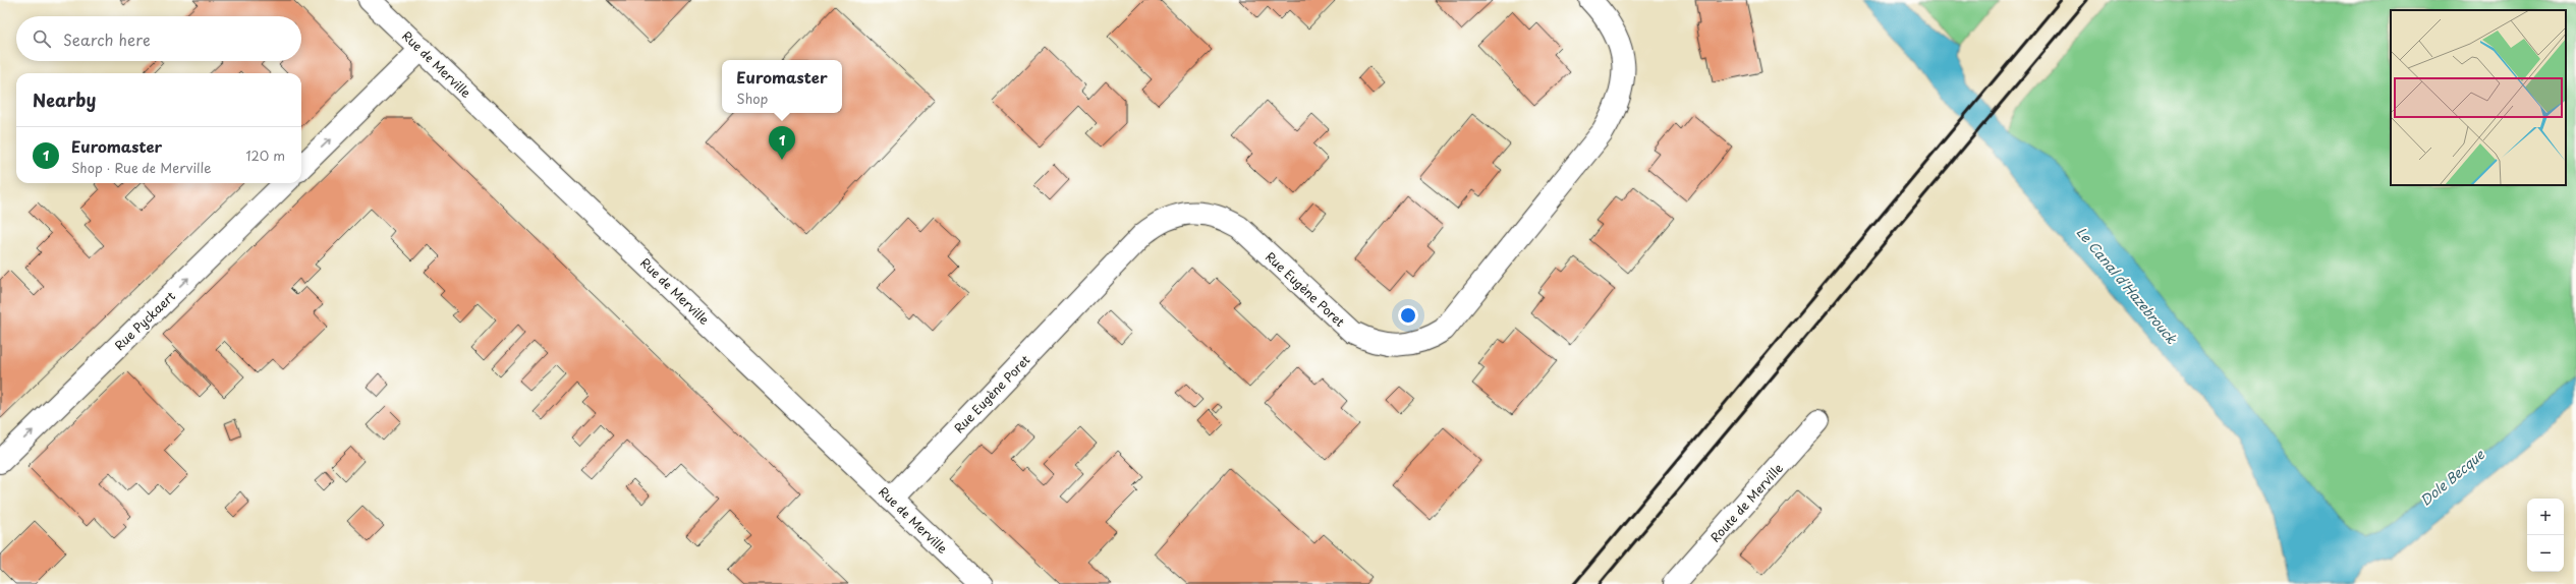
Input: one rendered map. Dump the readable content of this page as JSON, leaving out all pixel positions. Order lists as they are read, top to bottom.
{
  "streets": {
    "street": [
      "Rue de Merville",
      "Rue Eugène Poret",
      "Rue Pyckaert",
      "Route de Merville"
    ]
  },
  "crossings": [
    ["Rue de Merville", "Rue Eugène Poret"]
  ],
  "one_way": ["Rue Pyckaert"],
  "water": ["Le Canal d'Hazebrouck", "Dole Becque"],
  "page": {
    "search": "Search here",
    "popup": ["Euromaster", "Shop"],
    "heading": "Nearby",
    "pins": "1",
    "list": [
      {
        "mark": "1",
        "name": "Euromaster",
        "note": "Shop · Rue de Merville",
        "value": "120 m"
      }
    ],
    "map_buttons": ["+", "−"]
  }
}
